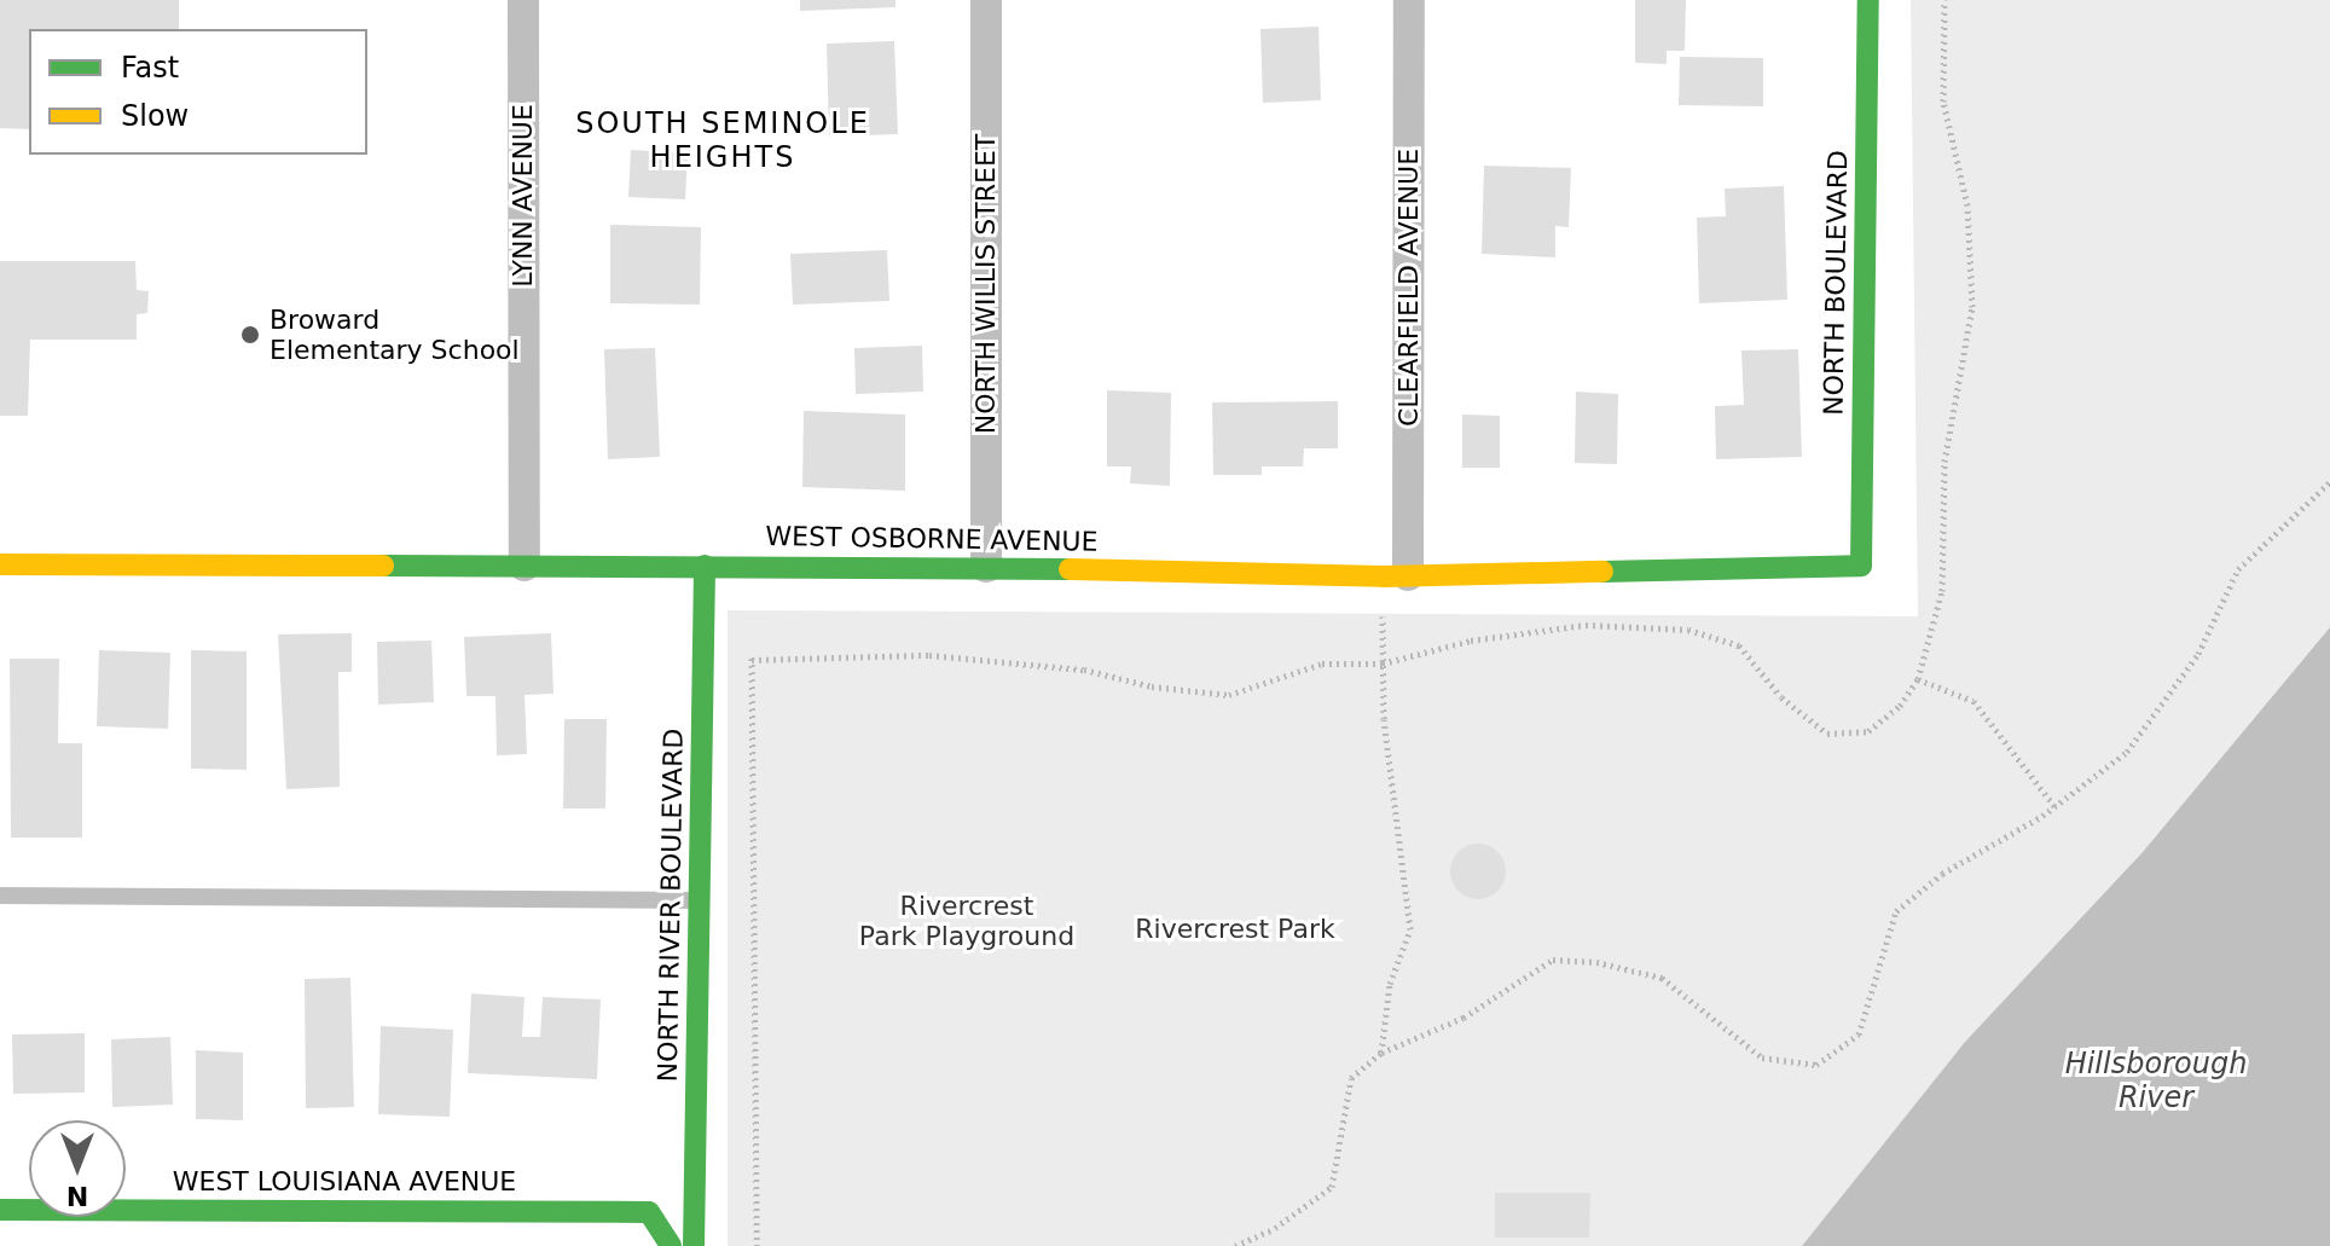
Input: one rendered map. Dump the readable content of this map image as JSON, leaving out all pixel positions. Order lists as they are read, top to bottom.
{
  "streets": {
    "street": [
      "LYNN AVENUE",
      "NORTH BOULEVARD",
      "NORTH WILLIS STREET",
      "CLEARFIELD AVENUE",
      "WEST OSBORNE AVENUE",
      "NORTH RIVER BOULEVARD",
      "WEST LOUISIANA AVENUE"
    ]
  },
  "crossings": [
    ["LYNN AVENUE", "WEST OSBORNE AVENUE"],
    ["NORTH BOULEVARD", "WEST OSBORNE AVENUE"],
    ["NORTH WILLIS STREET", "WEST OSBORNE AVENUE"],
    ["CLEARFIELD AVENUE", "WEST OSBORNE AVENUE"],
    ["WEST OSBORNE AVENUE", "NORTH RIVER BOULEVARD"]
  ],
  "districts": ["SOUTH SEMINOLE HEIGHTS"],
  "water": ["Hillsborough River"],
  "parks": ["Rivercrest Park Playground", "Rivercrest Park"],
  "places": ["Broward Elementary School"],
  "legend": ["Fast", "Slow"],
  "north": "bottom"
}
